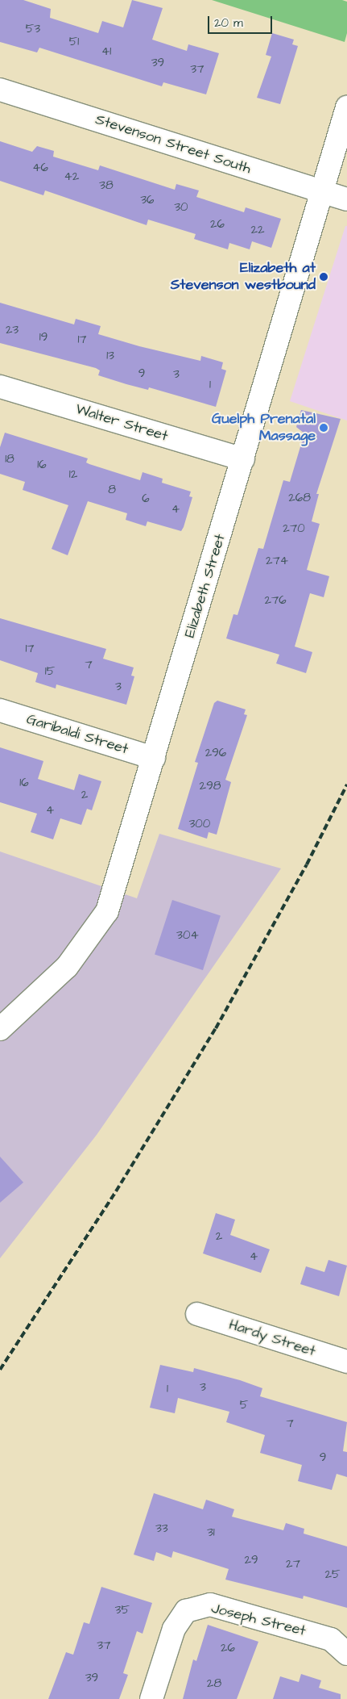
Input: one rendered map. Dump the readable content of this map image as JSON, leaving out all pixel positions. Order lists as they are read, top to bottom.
{
  "streets": {
    "street": [
      "Stevenson Street South",
      "Walter Street",
      "Elizabeth Street",
      "Garibaldi Street",
      "Hardy Street",
      "Joseph Street"
    ]
  },
  "crossings": [
    ["Stevenson Street South", "Elizabeth Street"],
    ["Walter Street", "Elizabeth Street"],
    ["Elizabeth Street", "Garibaldi Street"]
  ],
  "places": ["Elizabeth at Stevenson westbound", "Guelph Prenatal Massage"],
  "house_numbers": [
    "53",
    "51",
    "41",
    "39",
    "37",
    "46",
    "42",
    "38",
    "36",
    "30",
    "26",
    "22",
    "23",
    "19",
    "17",
    "13",
    "9",
    "3",
    "1",
    "18",
    "16",
    "12",
    "8",
    "268",
    "6",
    "4",
    "270",
    "274",
    "276",
    "17",
    "7",
    "15",
    "3",
    "296",
    "16",
    "298",
    "2",
    "4",
    "300",
    "304",
    "2",
    "4",
    "3",
    "1",
    "5",
    "7",
    "9",
    "33",
    "31",
    "29",
    "27",
    "25",
    "35",
    "37",
    "26",
    "39",
    "28"
  ],
  "scale_bar": "20 m"
}
